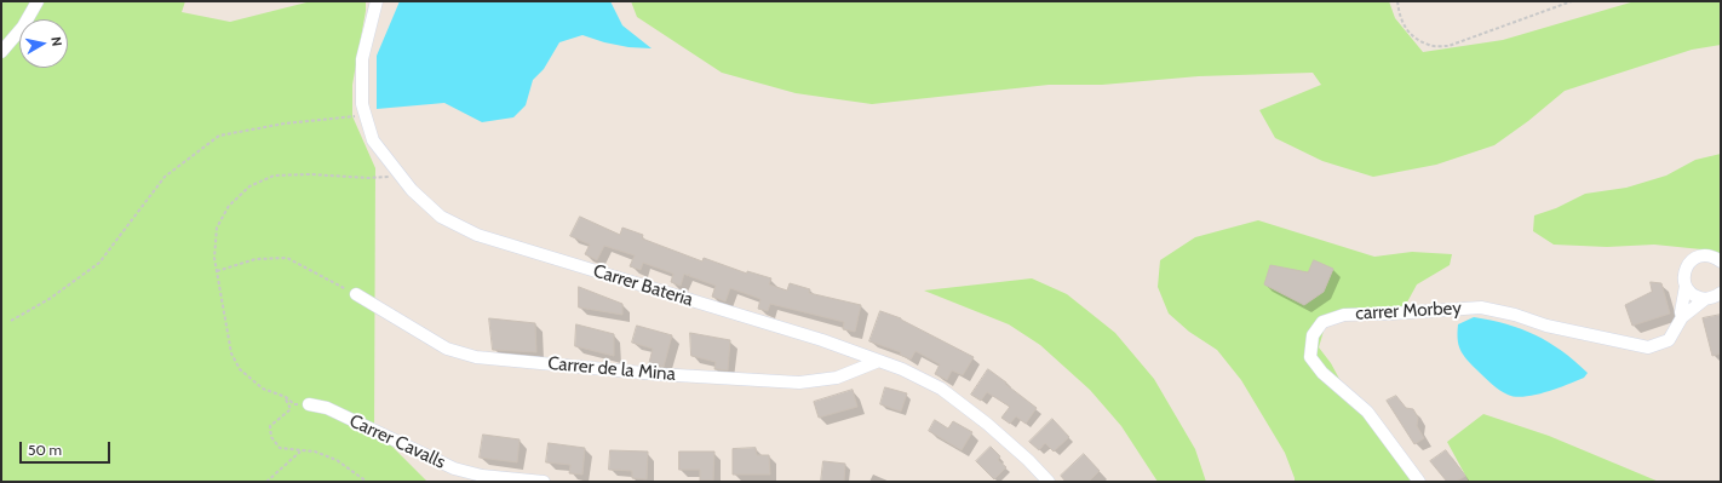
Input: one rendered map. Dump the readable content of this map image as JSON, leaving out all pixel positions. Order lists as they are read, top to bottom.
{
  "streets": {
    "street": [
      "Carrer Bateria",
      "carrer Morbey",
      "Carrer de la Mina",
      "Carrer Cavalls"
    ]
  },
  "crossings": [
    ["Carrer Bateria", "Carrer de la Mina"]
  ],
  "scale_bar": "50 m",
  "north": "right"
}
